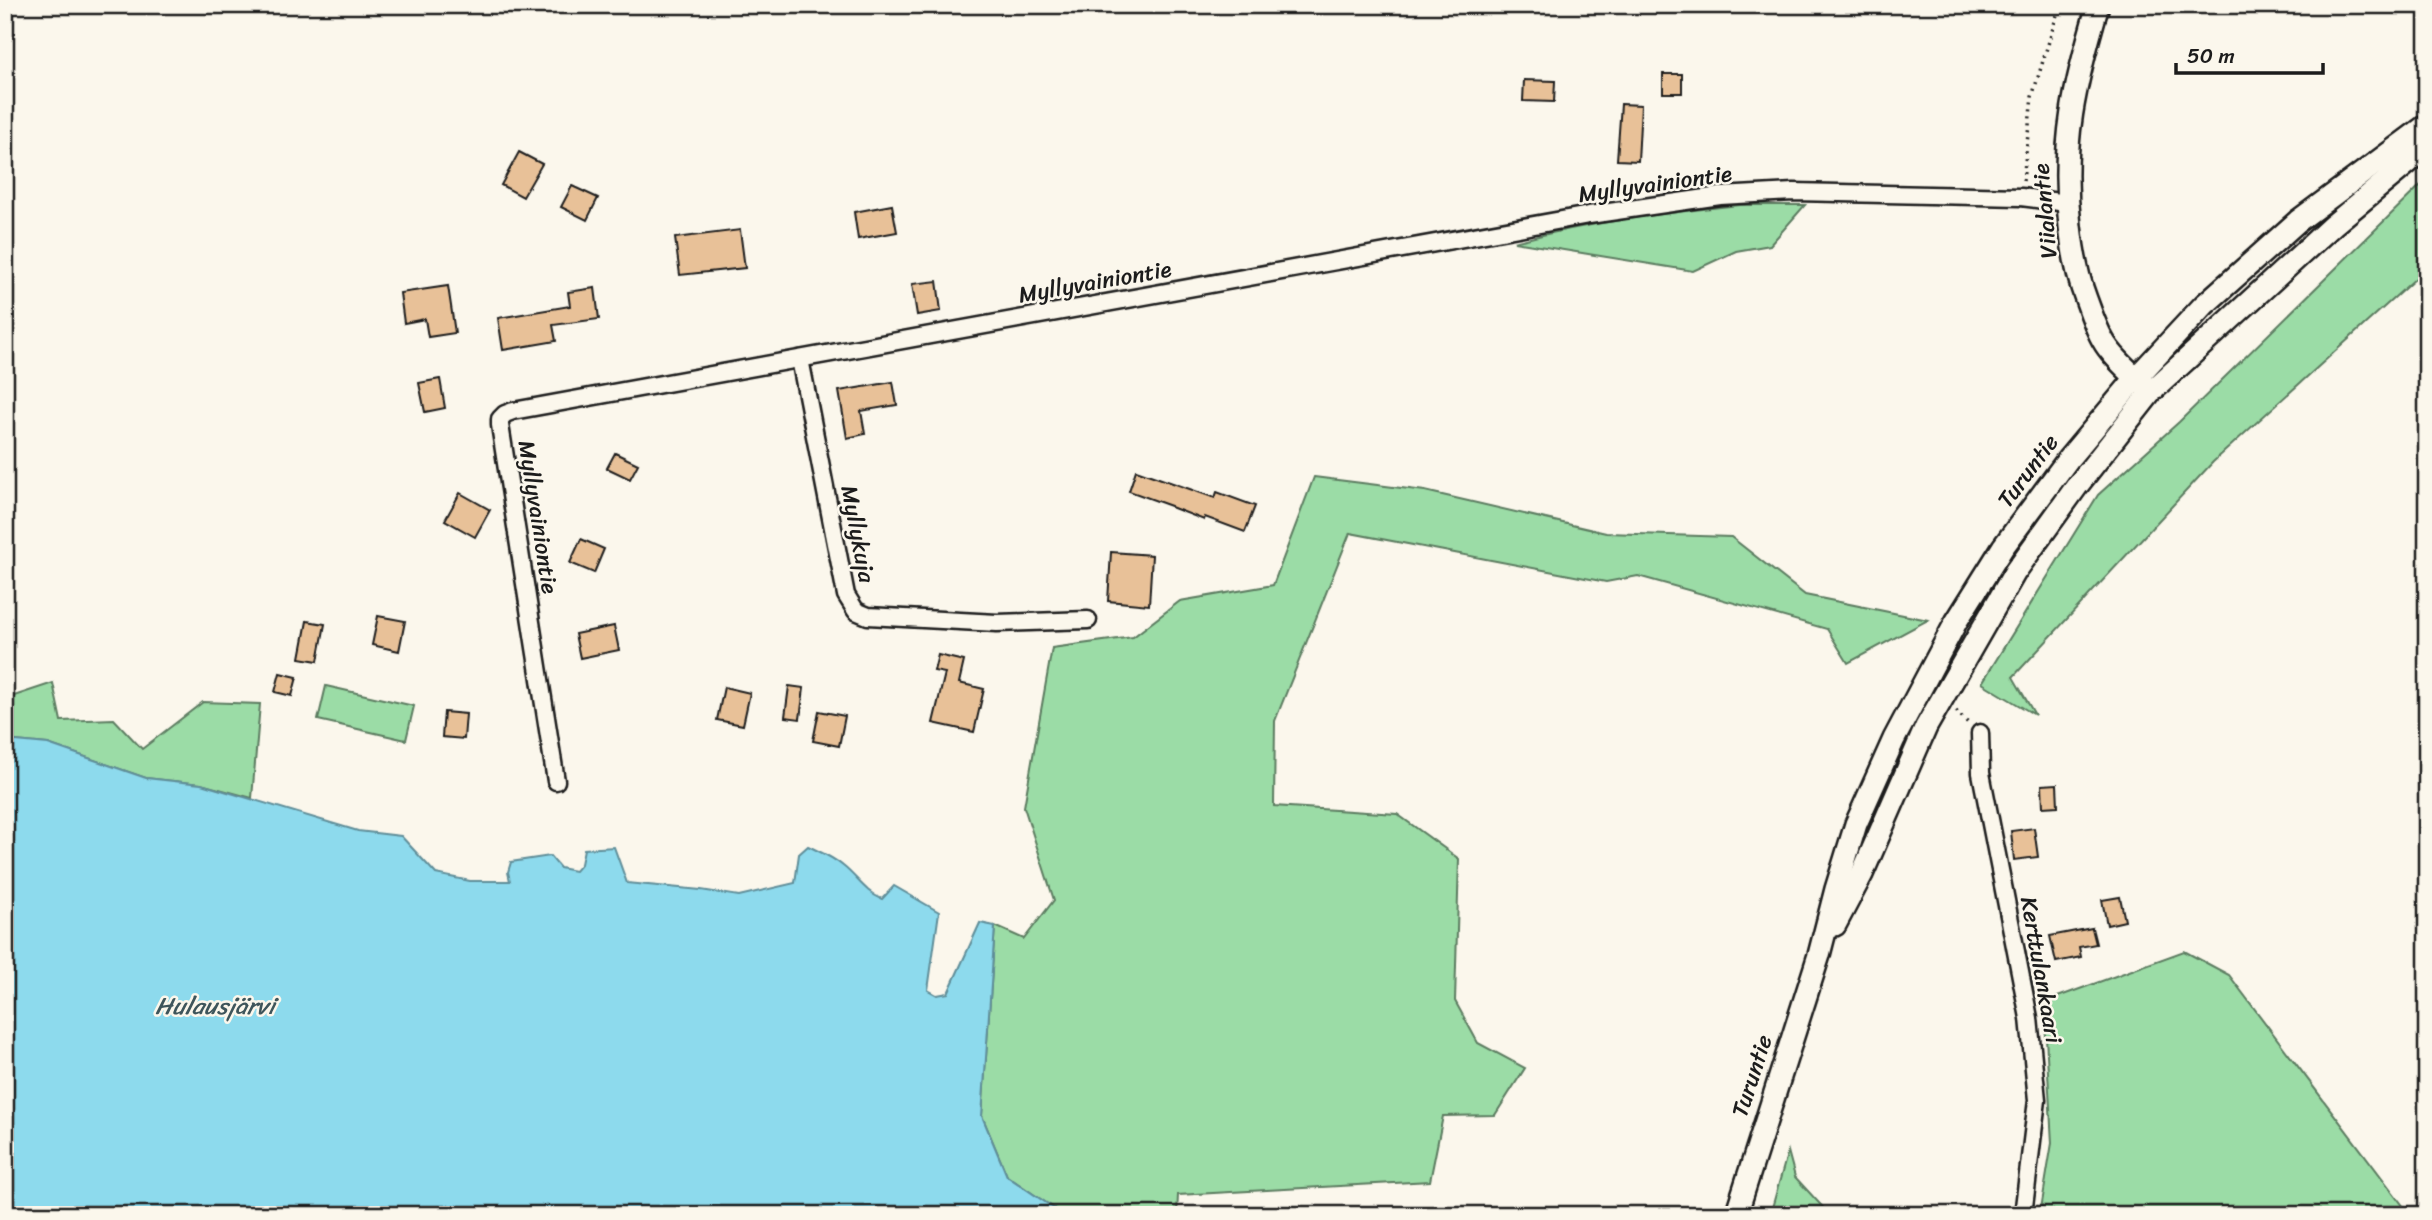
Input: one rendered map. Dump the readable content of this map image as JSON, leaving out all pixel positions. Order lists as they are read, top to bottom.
{
  "streets": {
    "main road": ["Viialantie", "Turuntie"],
    "street": ["Myllyvainiontie", "Myllykuja", "Kerttulankaari"]
  },
  "crossings": [
    ["Myllyvainiontie", "Viialantie"],
    ["Myllyvainiontie", "Myllykuja"],
    ["Viialantie", "Turuntie"]
  ],
  "water": ["Hulausjärvi"],
  "scale_bar": "50 m"
}
